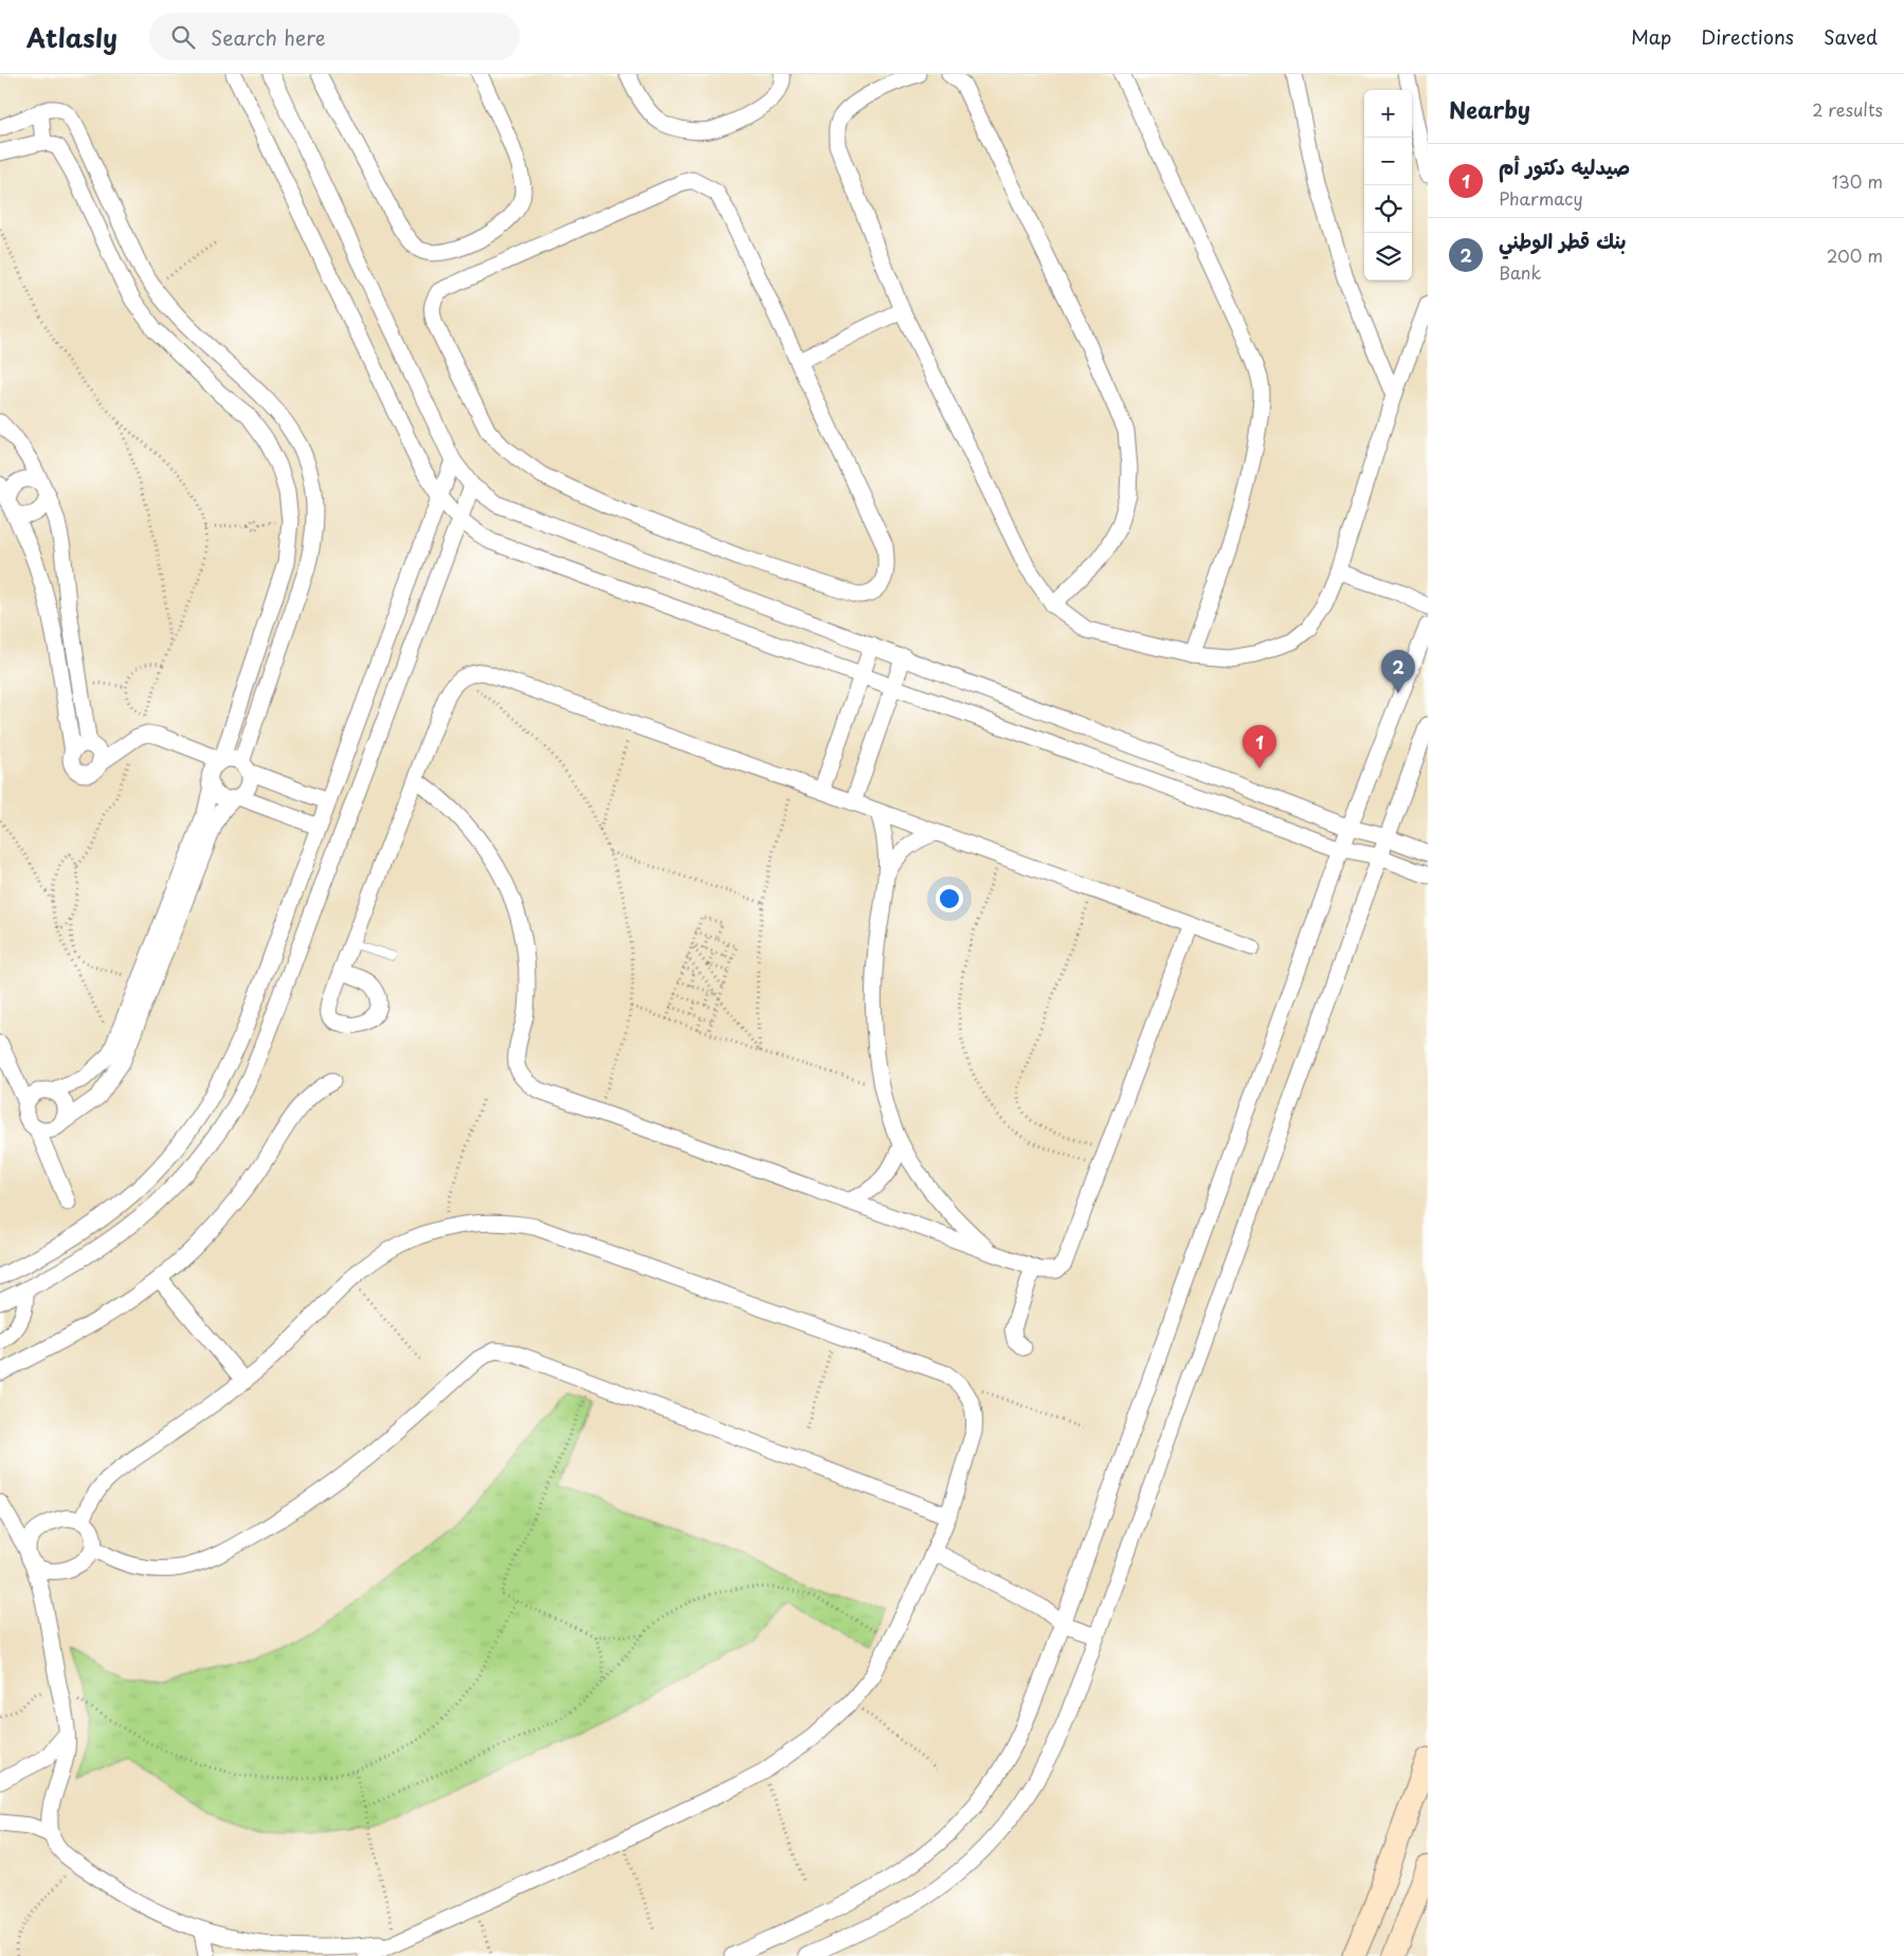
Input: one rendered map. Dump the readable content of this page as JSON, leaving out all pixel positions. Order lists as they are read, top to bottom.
{
  "page": {
    "header": "Atlasly",
    "search": "Search here",
    "nav": ["Map", "Directions", "Saved"],
    "heading": ["Nearby", "2 results"],
    "map_buttons": ["+", "−"],
    "list": [
      {
        "mark": "1",
        "name": "صيدليه دكتور أم",
        "note": "Pharmacy",
        "value": "130 m"
      },
      {
        "mark": "2",
        "name": "بنك قطر الوطني",
        "note": "Bank",
        "value": "200 m"
      }
    ],
    "pins": ["2", "1"]
  }
}
